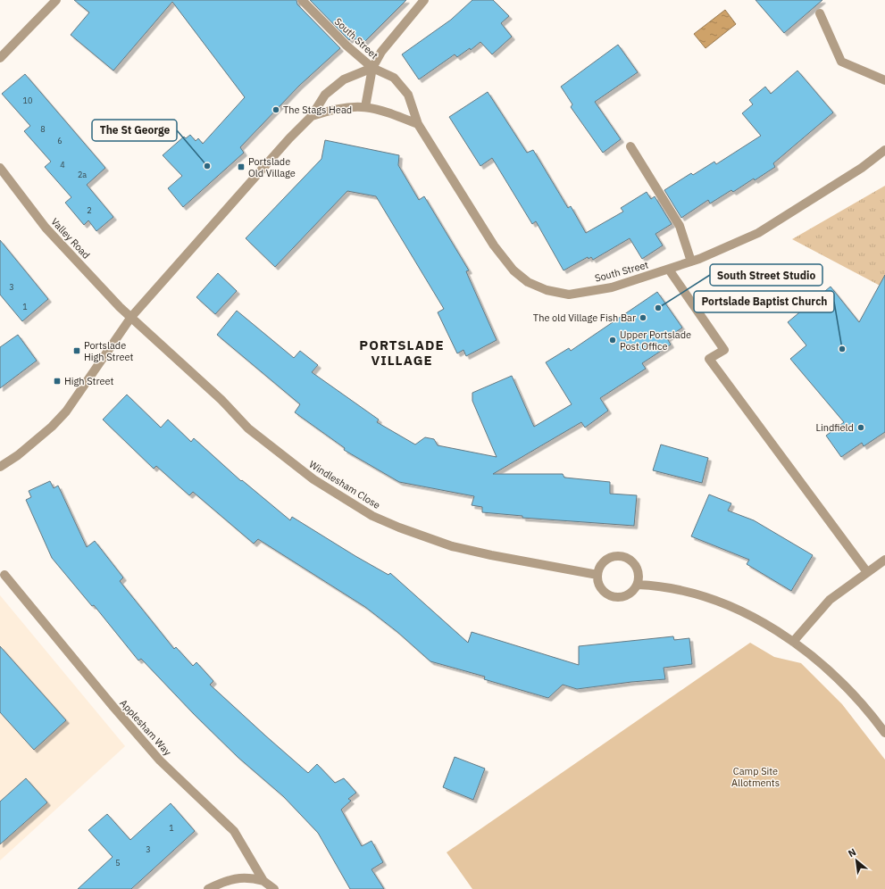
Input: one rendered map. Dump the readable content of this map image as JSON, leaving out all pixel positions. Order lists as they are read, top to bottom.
{
  "streets": {
    "street": [
      "South Street",
      "Valley Road",
      "Windlesham Close",
      "Applesham Way"
    ]
  },
  "crossings": [
    ["Valley Road", "Windlesham Close"]
  ],
  "districts": ["PORTSLADE VILLAGE"],
  "parks": ["Camp Site Allotments"],
  "places": {
    "other": [
      "The Stags Head",
      "The St George",
      "South Street Studio",
      "The old Village Fish Bar",
      "Upper Portslade Post Office",
      "Portslade Baptist Church",
      "Lindfield"
    ],
    "transit": ["Portslade Old Village", "Portslade High Street", "High Street"]
  },
  "house_numbers": [
    "10",
    "8",
    "6",
    "4",
    "2a",
    "2",
    "3",
    "1",
    "1",
    "3",
    "5"
  ],
  "north": "top left"
}
